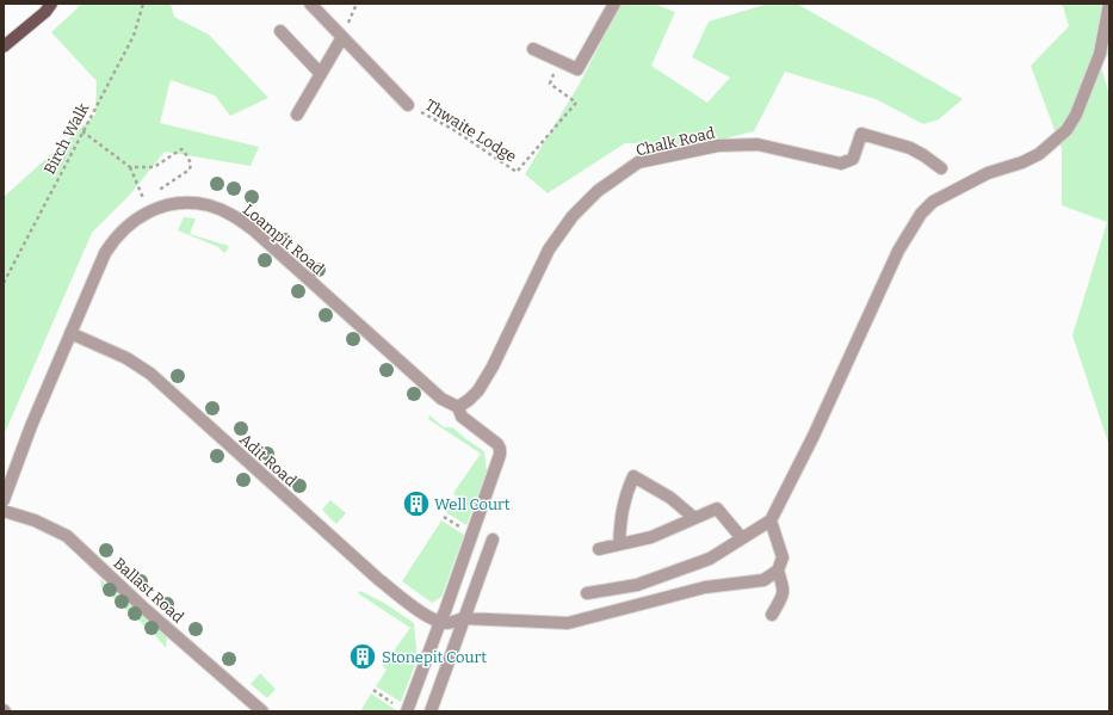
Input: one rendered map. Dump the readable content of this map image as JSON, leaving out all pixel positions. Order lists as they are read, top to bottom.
{
  "streets": {
    "street": [
      "Chalk Road",
      "Loampit Road",
      "Adit Road",
      "Ballast Road"
    ],
    "path": ["Thwaite Lodge", "Birch Walk"]
  },
  "crossings": [
    ["Chalk Road", "Loampit Road"],
    ["Loampit Road", "Adit Road"]
  ],
  "places": {
    "building": ["Well Court", "Stonepit Court"]
  }
}
